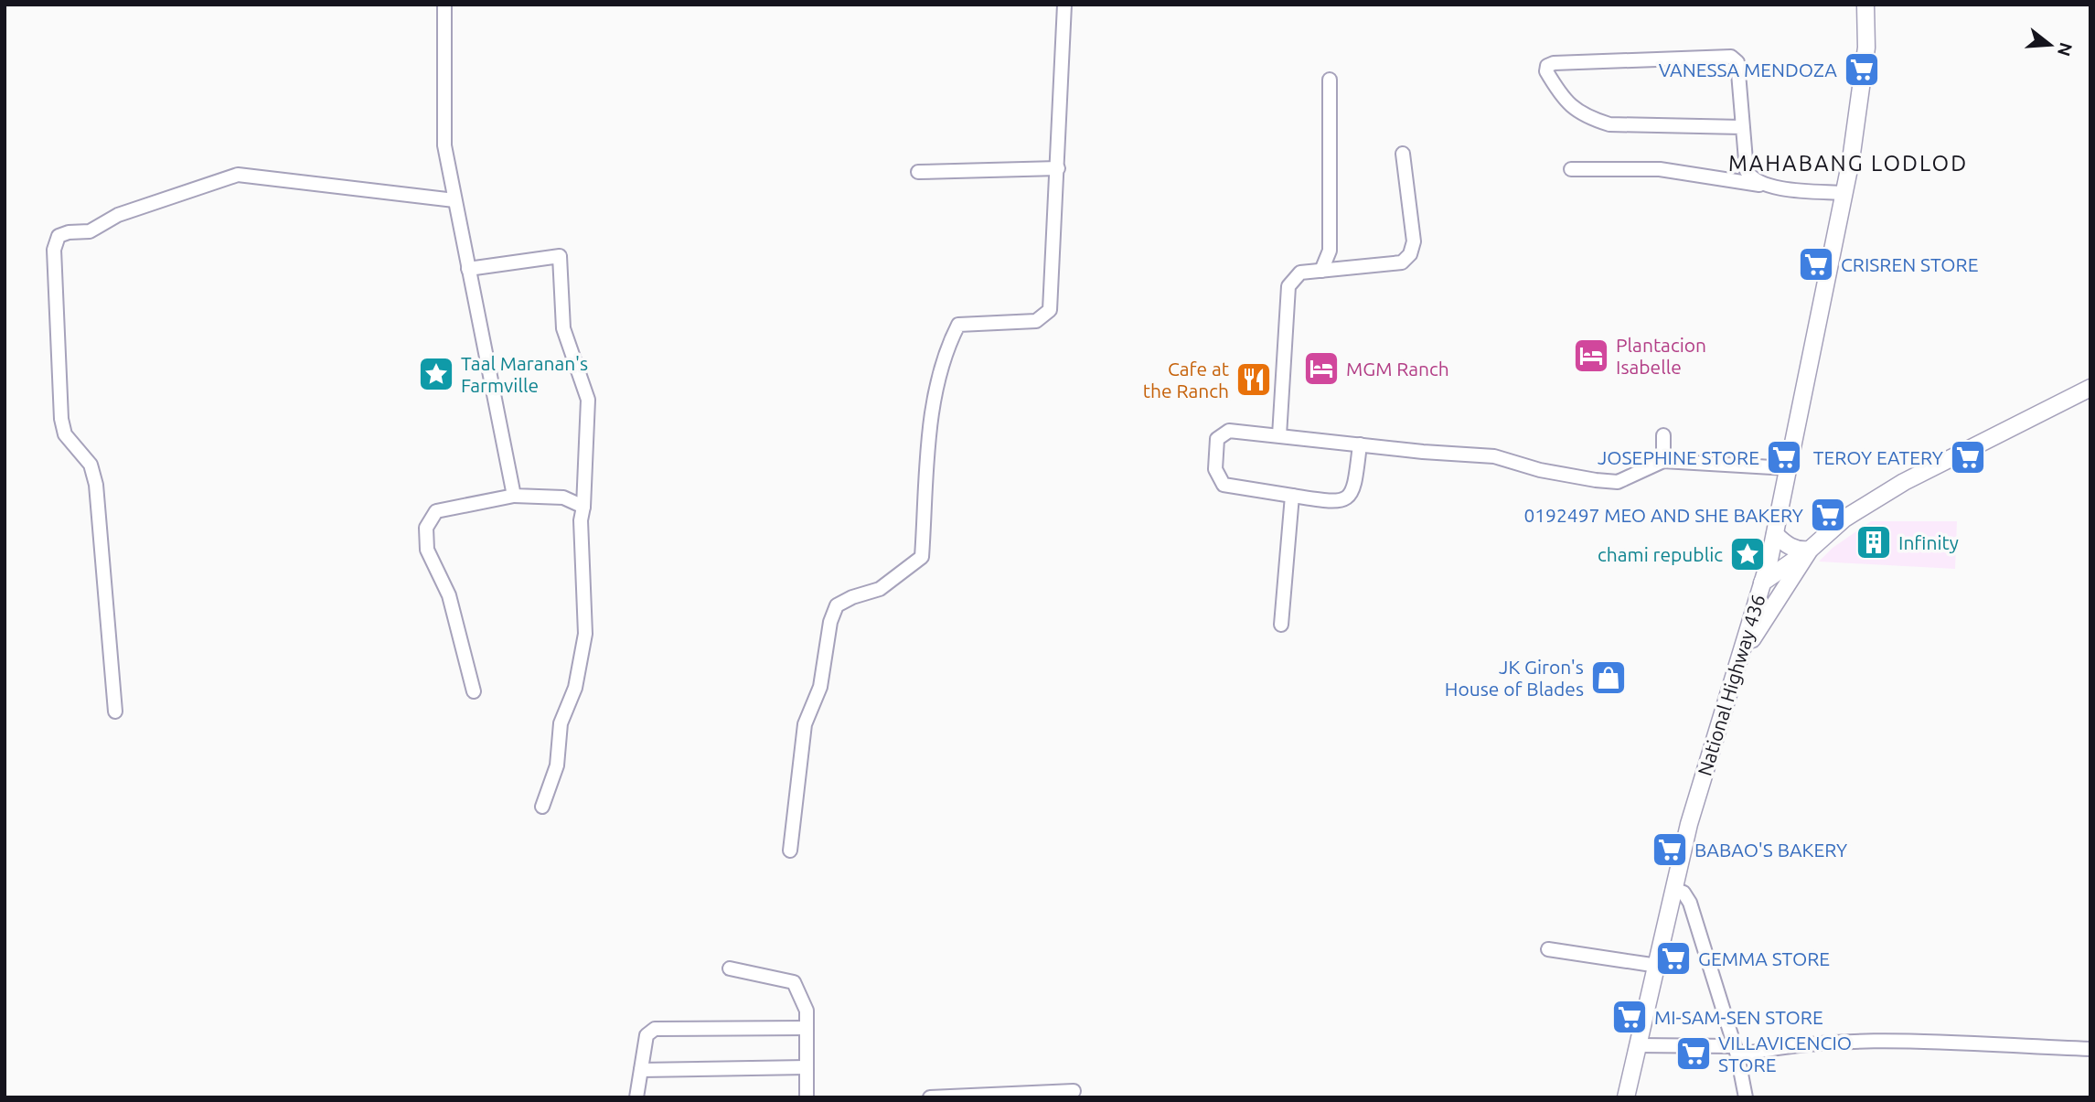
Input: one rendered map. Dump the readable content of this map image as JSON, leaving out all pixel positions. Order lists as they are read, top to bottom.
{
  "streets": {
    "main road": ["National Highway 436"]
  },
  "districts": ["MAHABANG LODLOD"],
  "places": {
    "supermarket": [
      "VANESSA MENDOZA",
      "CRISREN STORE",
      "JOSEPHINE STORE",
      "TEROY EATERY",
      "0192497 MEO AND SHE BAKERY",
      "BABAO'S BAKERY",
      "GEMMA STORE",
      "MI-SAM-SEN STORE",
      "VILLAVICENCIO STORE"
    ],
    "hotel": ["Plantacion Isabelle", "MGM Ranch"],
    "place": ["Taal Maranan's Farmville", "chami republic"],
    "restaurant": ["Cafe at the Ranch"],
    "building": ["Infinity"],
    "shop": ["JK Giron's House of Blades"]
  },
  "north": "right"
}
